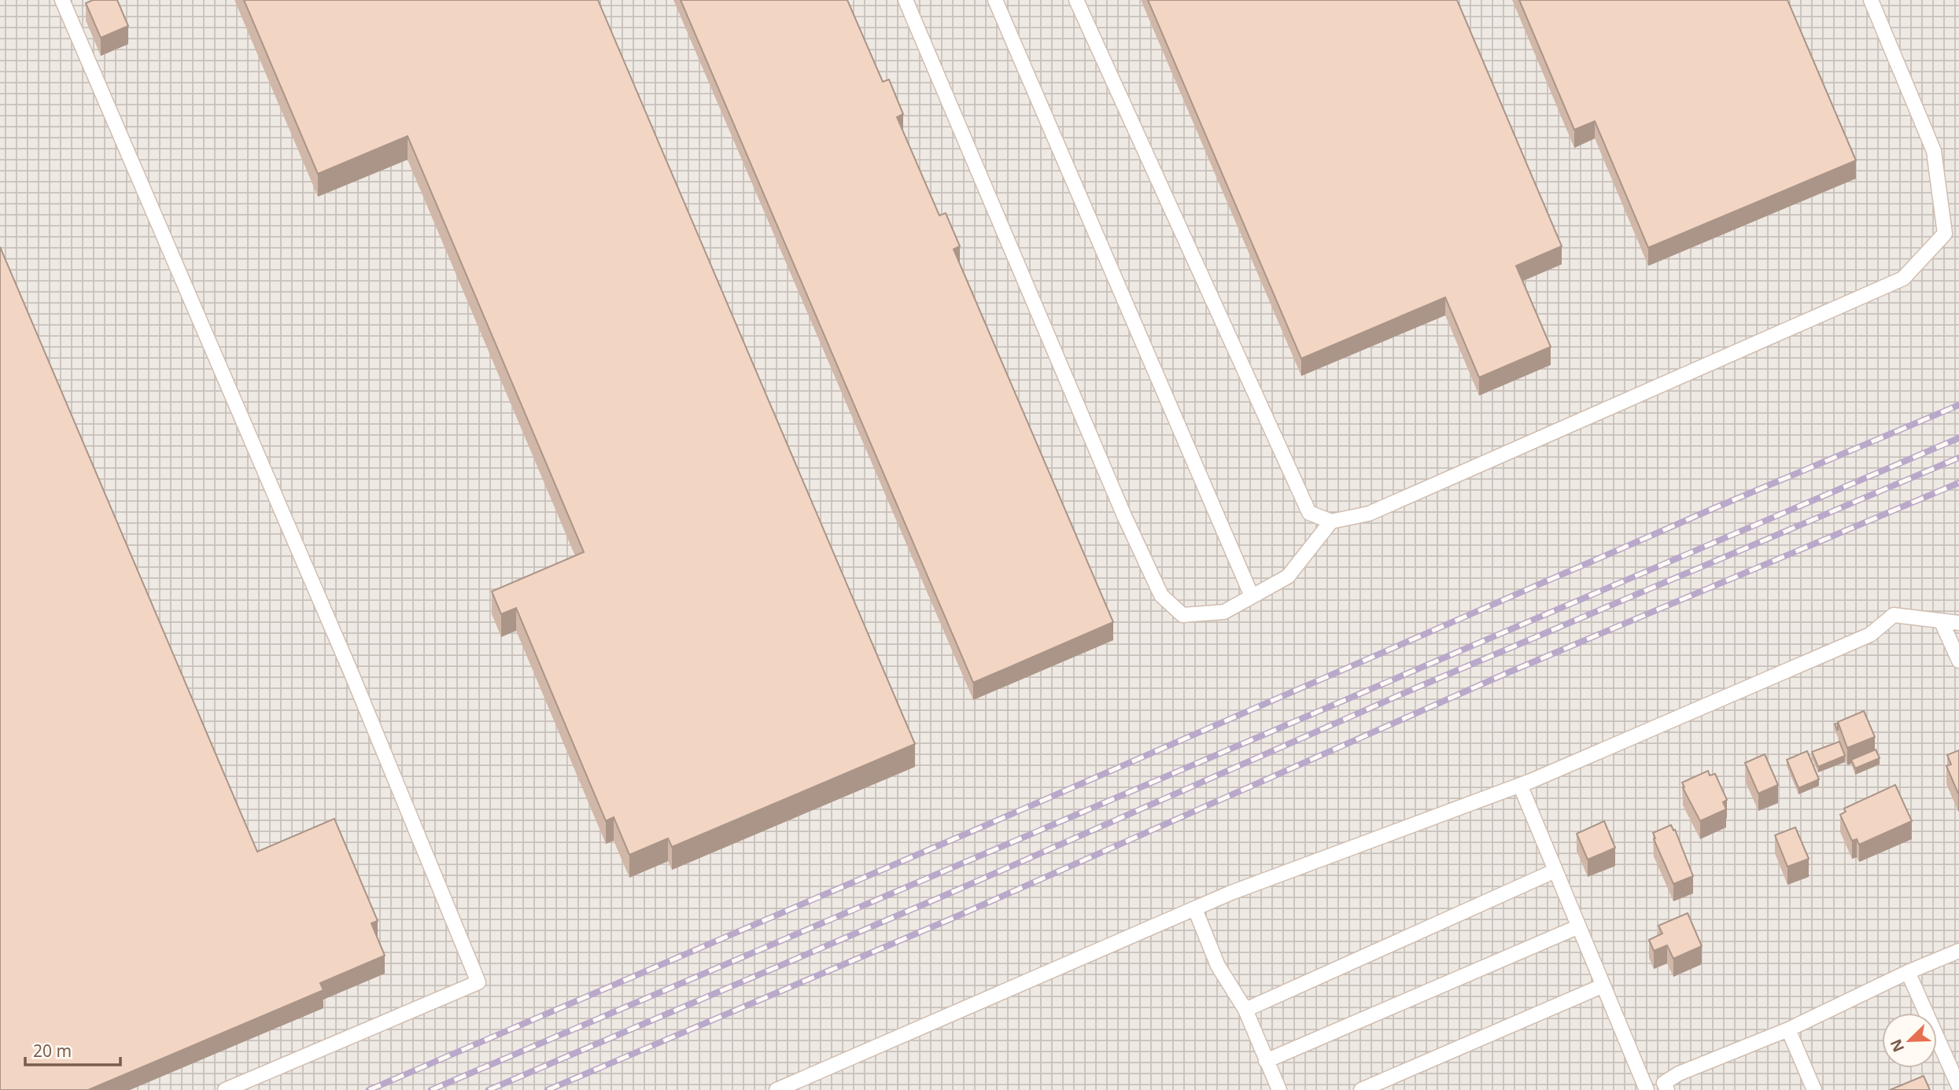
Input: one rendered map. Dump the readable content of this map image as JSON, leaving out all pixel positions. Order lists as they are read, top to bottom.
{
  "scale_bar": "20 m",
  "north": "bottom left"
}
